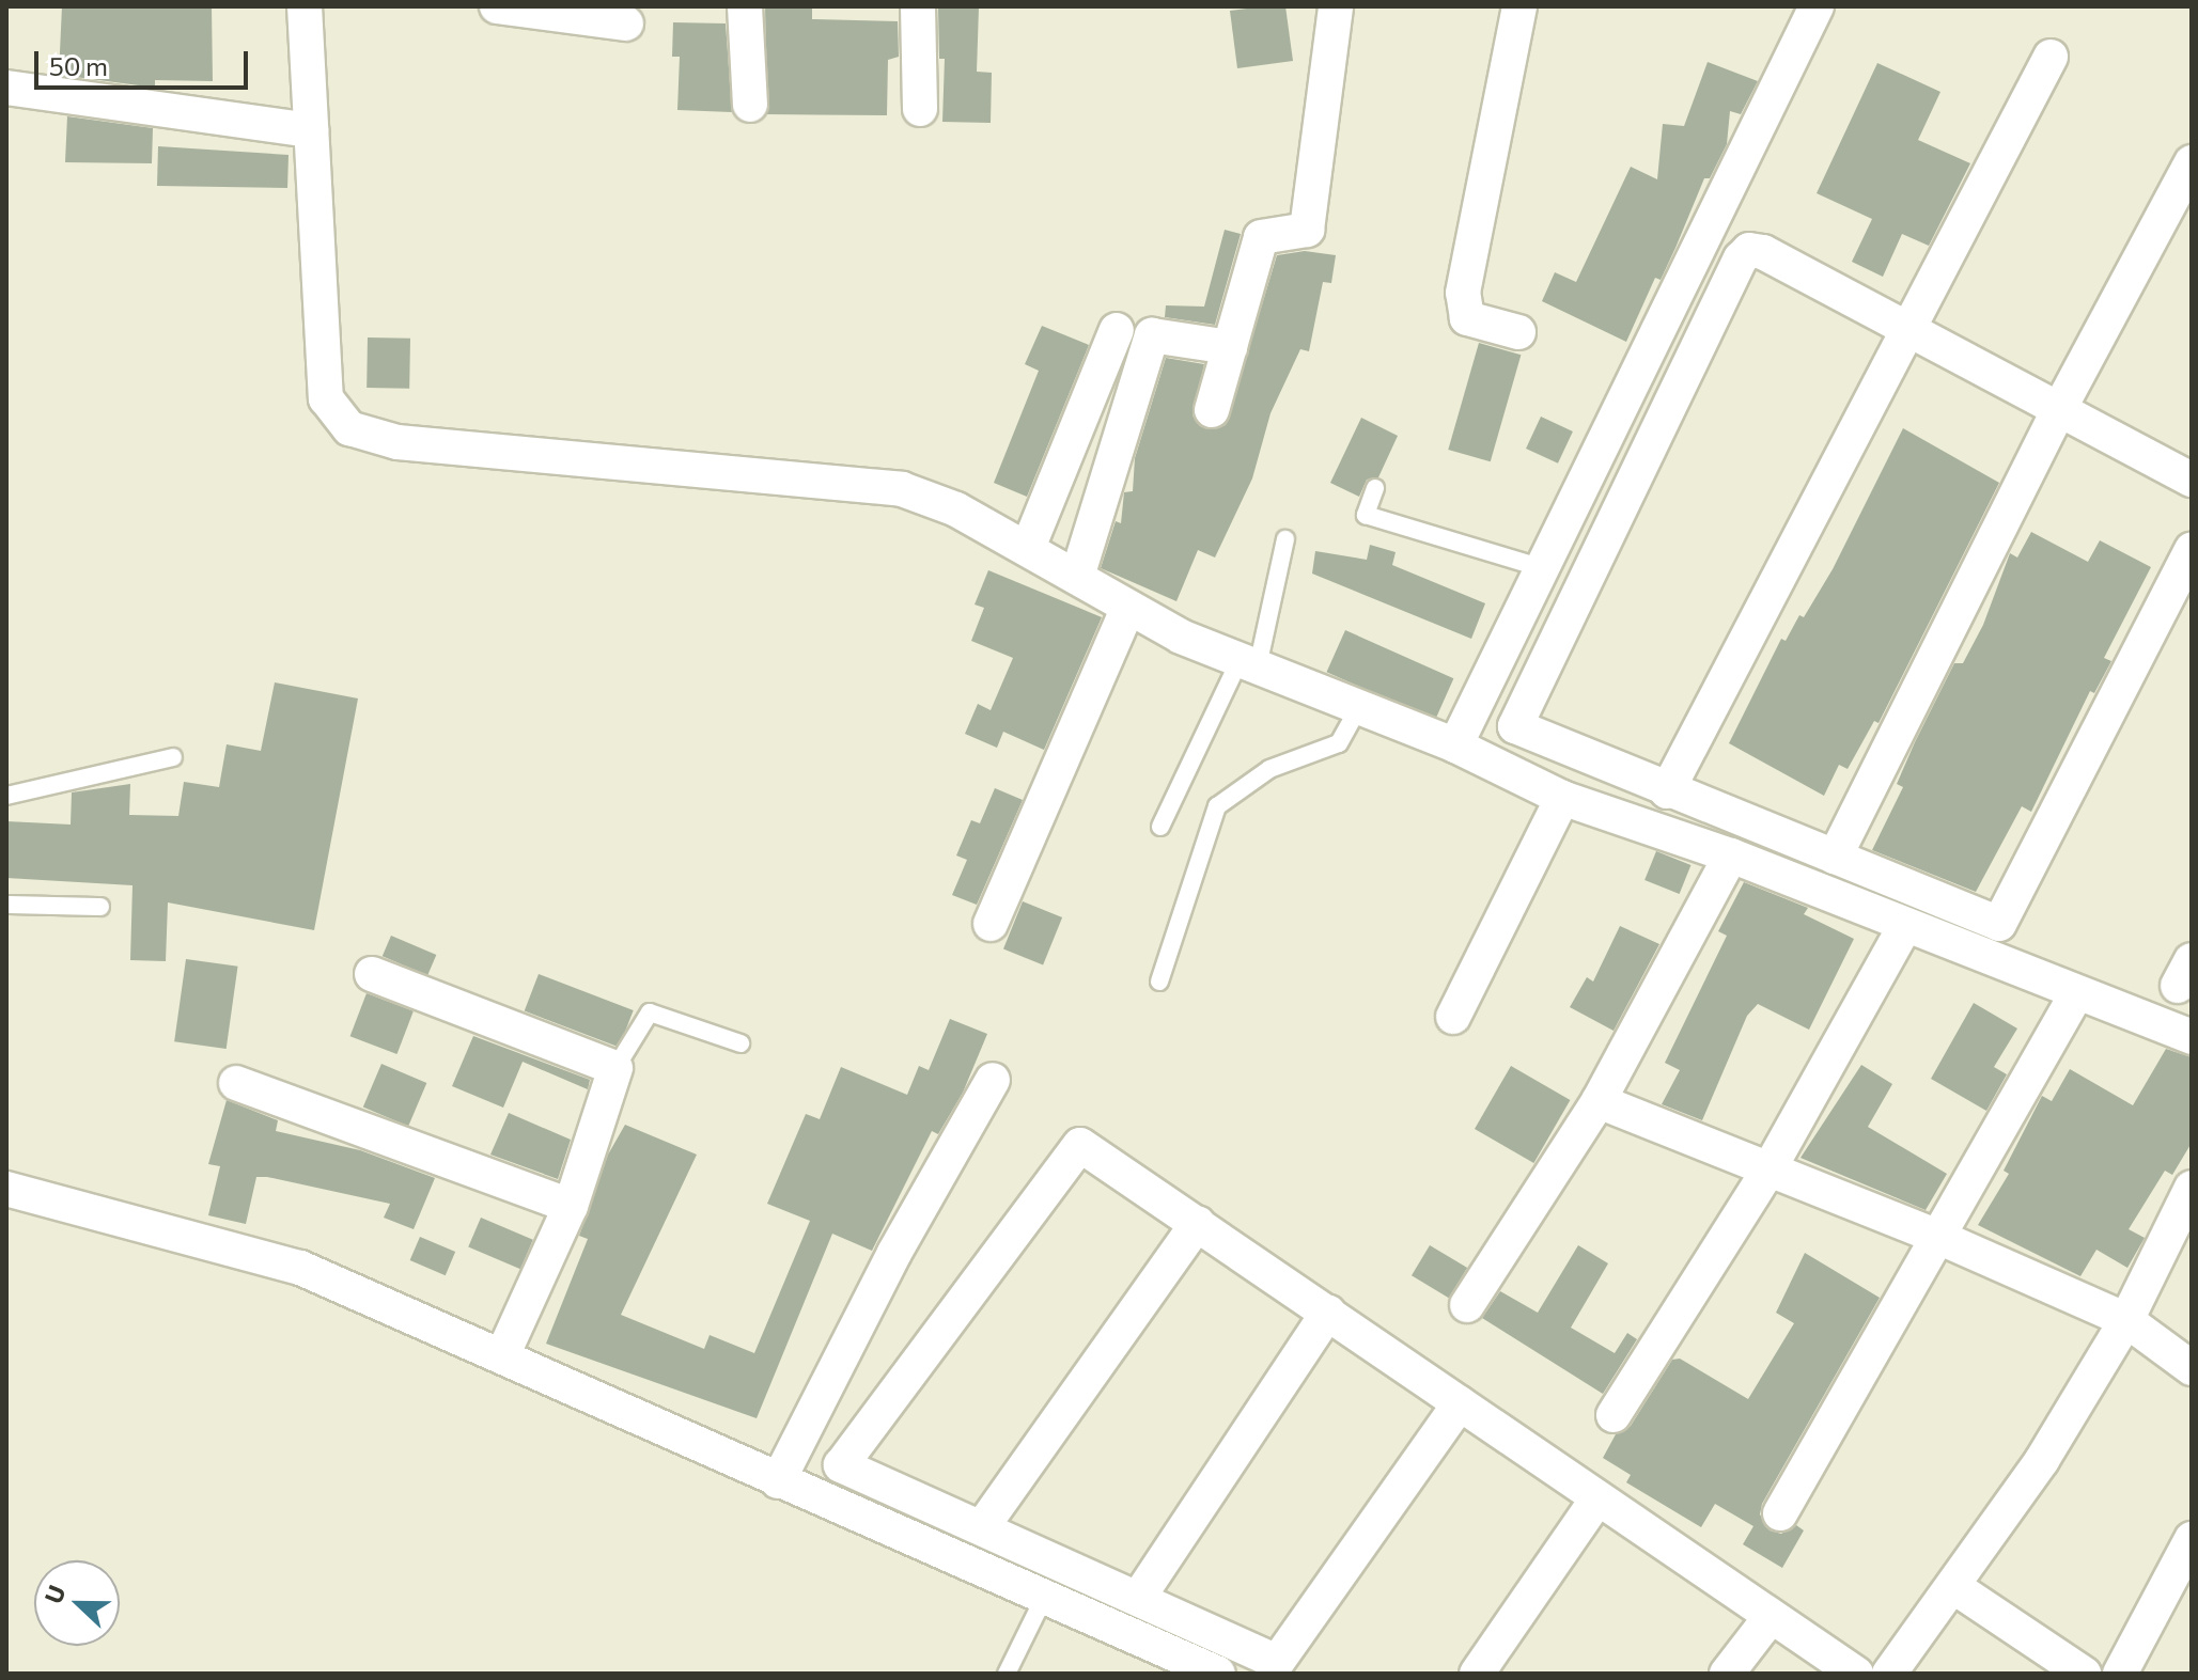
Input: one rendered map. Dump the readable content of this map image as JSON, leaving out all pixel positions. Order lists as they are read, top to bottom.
{
  "scale_bar": "50 m",
  "north": "left"
}
